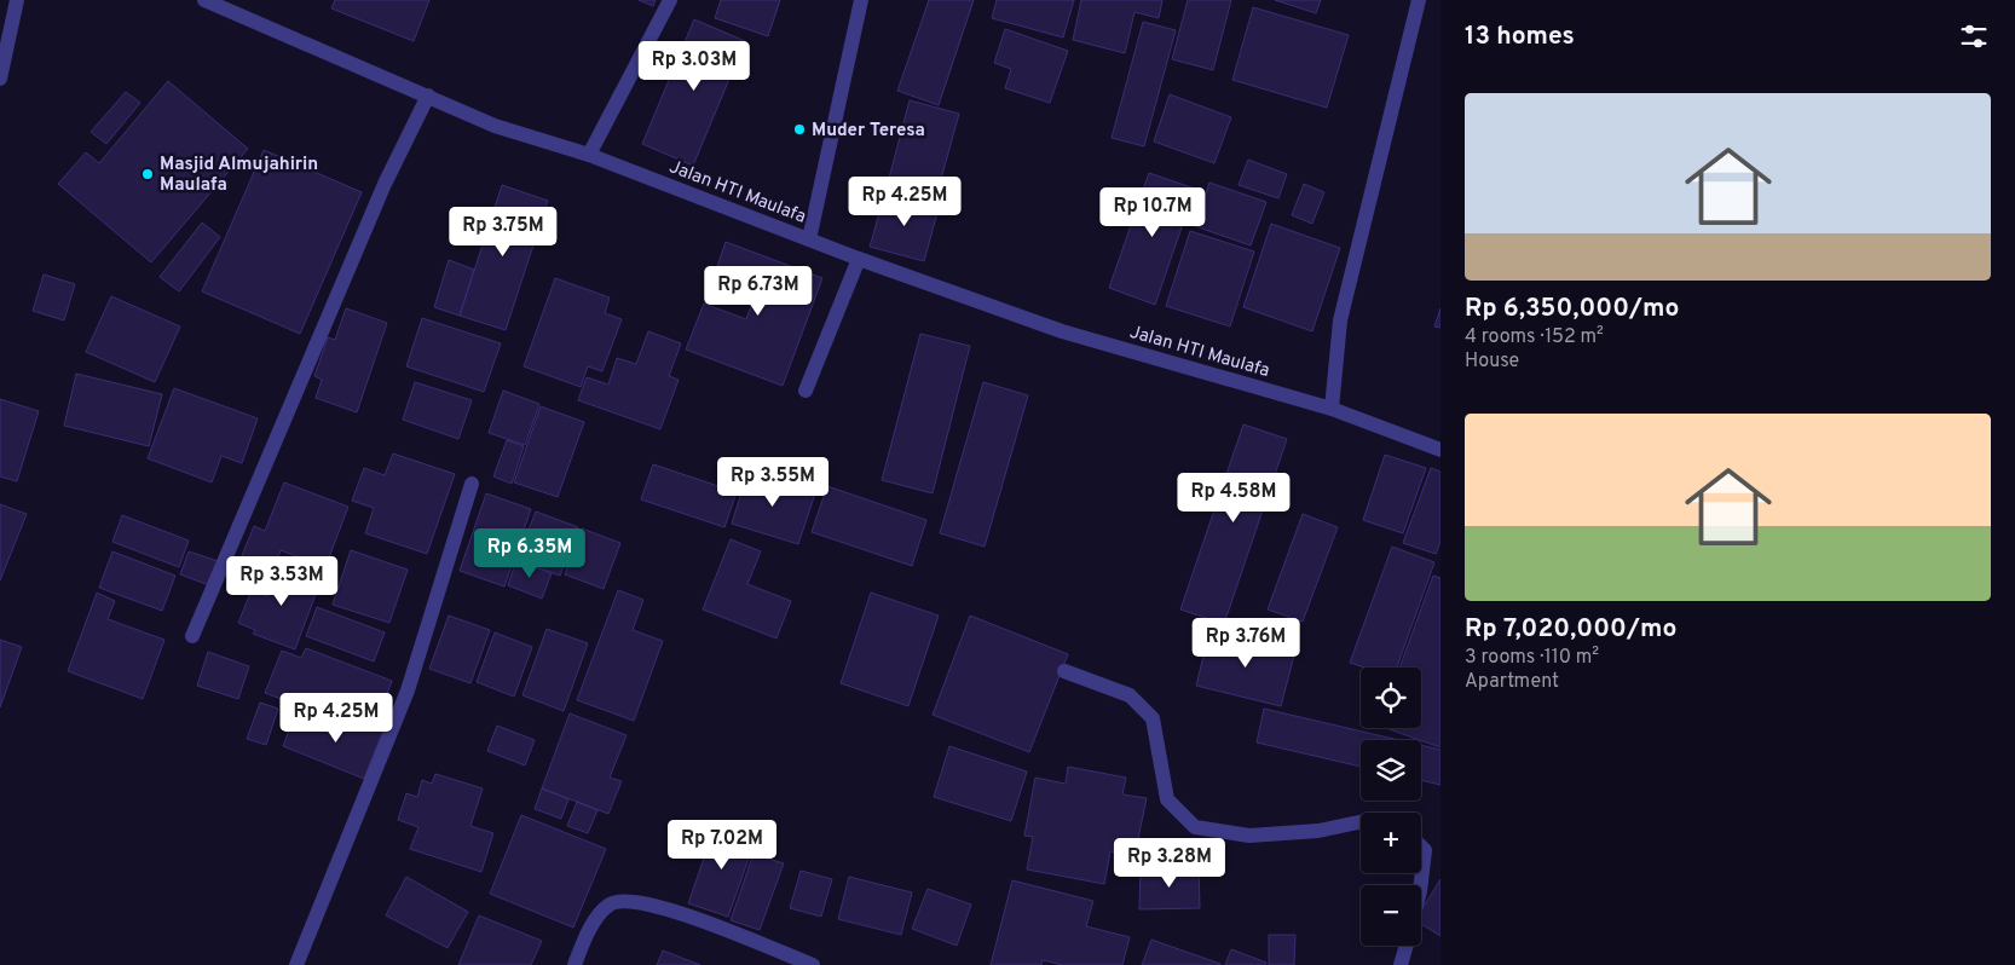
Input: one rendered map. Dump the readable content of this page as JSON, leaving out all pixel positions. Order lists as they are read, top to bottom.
{
  "streets": {
    "street": ["Jalan HTI Maulafa"]
  },
  "places": ["Muder Teresa", "Masjid Almujahirin Maulafa"],
  "page": {
    "heading": "13 homes",
    "price": [
      "Rp 3.03M",
      "Rp 4.25M",
      "Rp 10.7M",
      "Rp 3.75M",
      "Rp 6.73M",
      "Rp 3.55M",
      "Rp 4.58M",
      "Rp 6.35M",
      "Rp 3.53M",
      "Rp 3.76M",
      "Rp 4.25M",
      "Rp 7.02M",
      "Rp 3.28M"
    ],
    "list": [
      {
        "name": "Rp 6,350,000/mo",
        "note": "4 rooms · 152 m² · House"
      },
      {
        "name": "Rp 7,020,000/mo",
        "note": "3 rooms · 110 m² · Apartment"
      }
    ],
    "map_buttons": ["+", "−"]
  }
}
